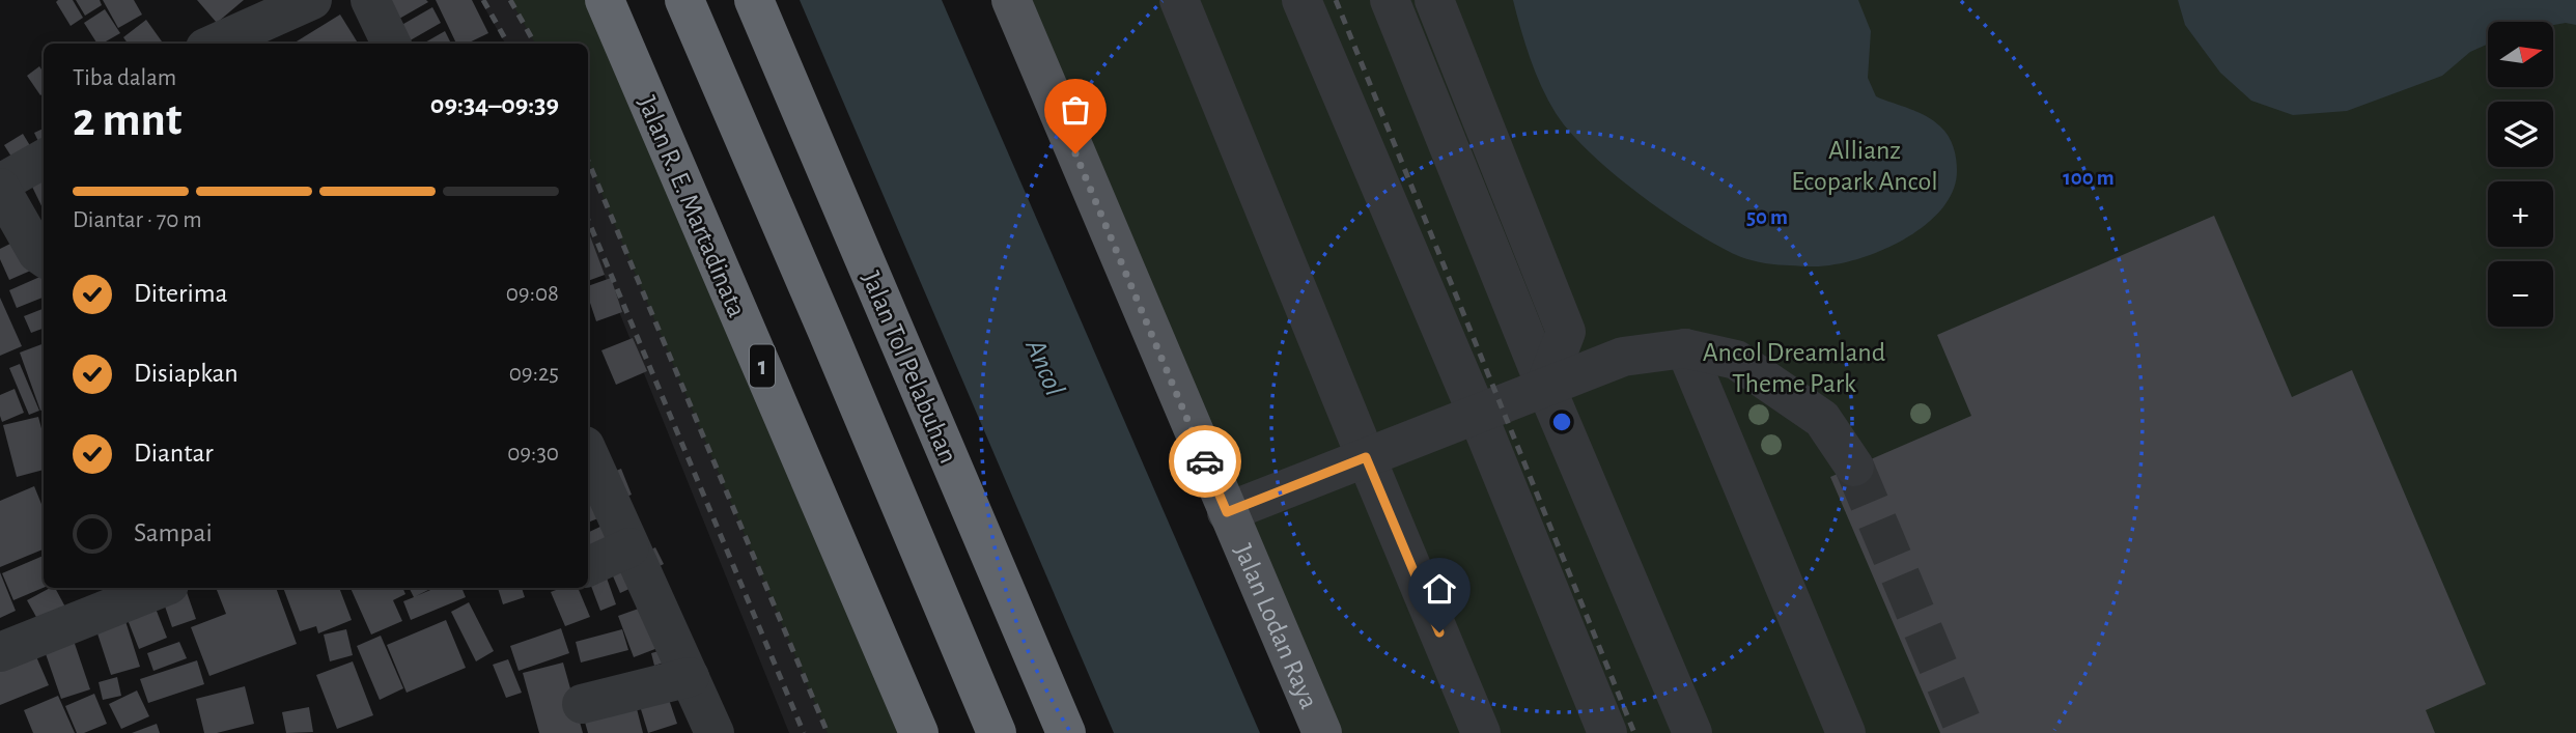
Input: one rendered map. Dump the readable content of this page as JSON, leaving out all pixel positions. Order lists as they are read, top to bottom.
{
  "streets": {
    "highway": ["Jalan R. E. Martadinata", "1", "Jalan Tol Pelabuhan"],
    "main road": ["Jalan Lodan Raya"]
  },
  "water": ["Ancol"],
  "parks": ["Allianz Ecopark Ancol", "Ancol Dreamland Theme Park"],
  "north": "right",
  "page": {
    "map_buttons": ["+", "−"],
    "heading": ["2 mnt", "Tiba dalam", "09:34–09:39"],
    "bar": "Diantar · 70 m",
    "list": [
      ["Diterima", "09:08"],
      ["Disiapkan", "09:25"],
      ["Diantar", "09:30"],
      "Sampai"
    ]
  },
  "rings": ["100 m", "50 m"]
}
